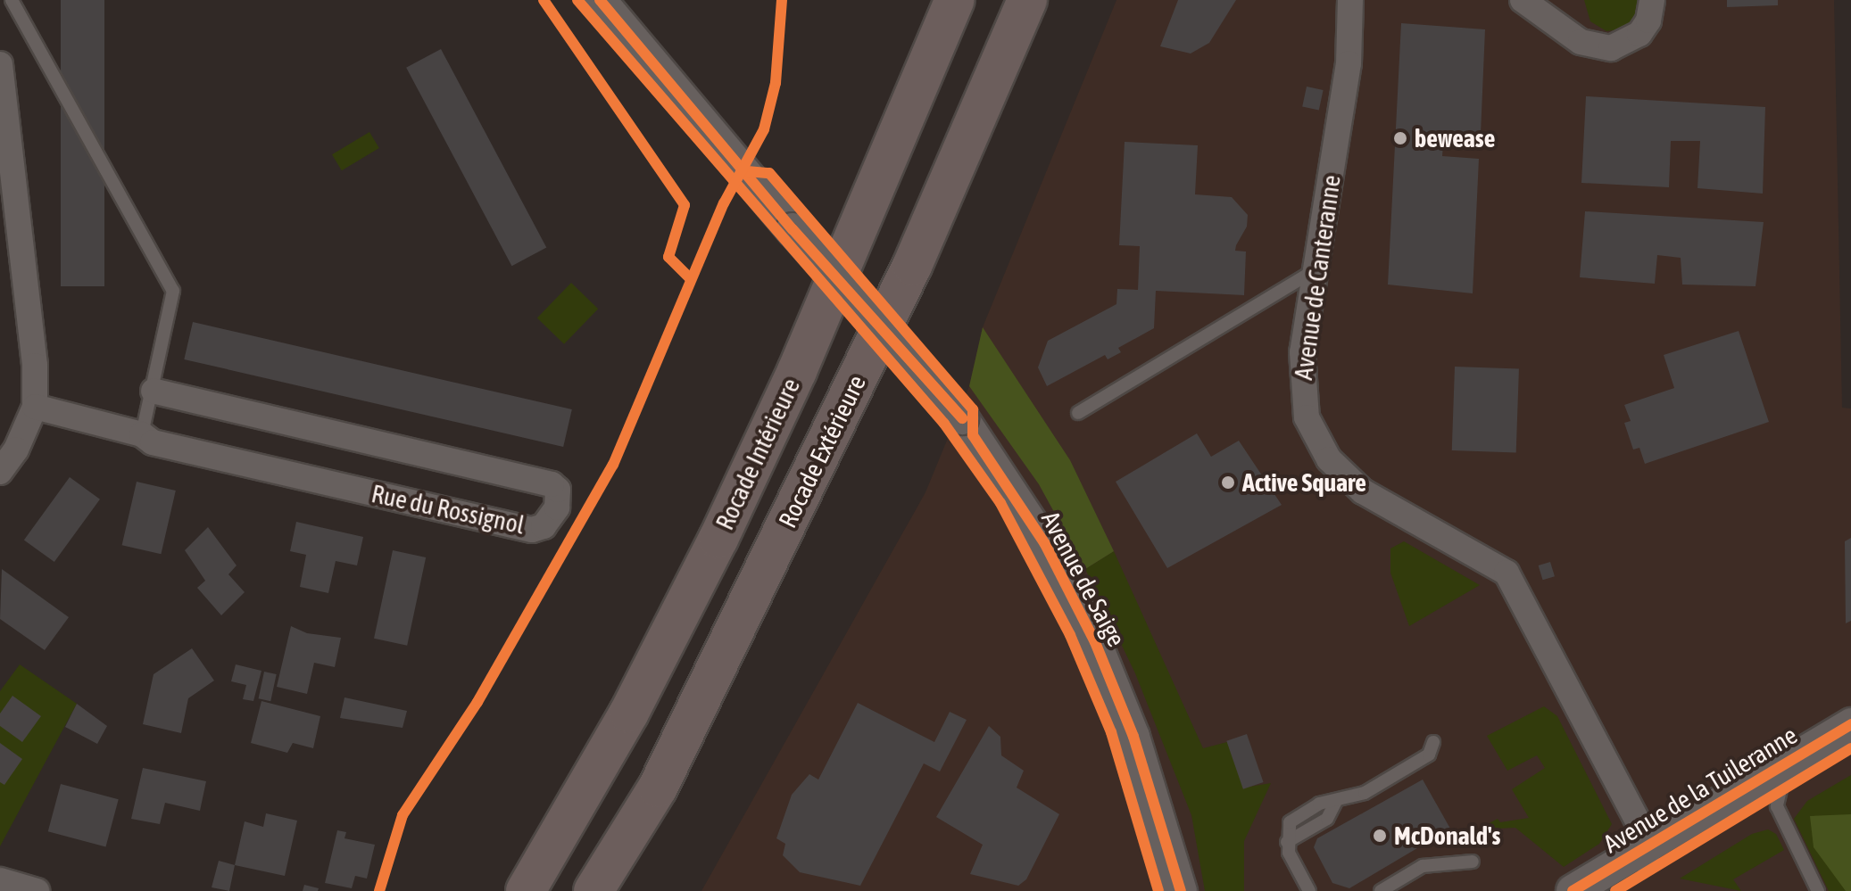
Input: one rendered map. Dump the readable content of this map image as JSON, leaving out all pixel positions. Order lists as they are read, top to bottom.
{
  "streets": {
    "highway": ["Rocade Extérieure", "Rocade Intérieure"],
    "street": [
      "Avenue de Canteranne",
      "Rue du Rossignol",
      "Avenue de Saige",
      "Avenue de la Tuileranne"
    ]
  },
  "crossings": [
    ["Avenue de Canteranne", "Avenue de la Tuileranne"]
  ],
  "places": ["bewease", "Active Square", "McDonald's"]
}
